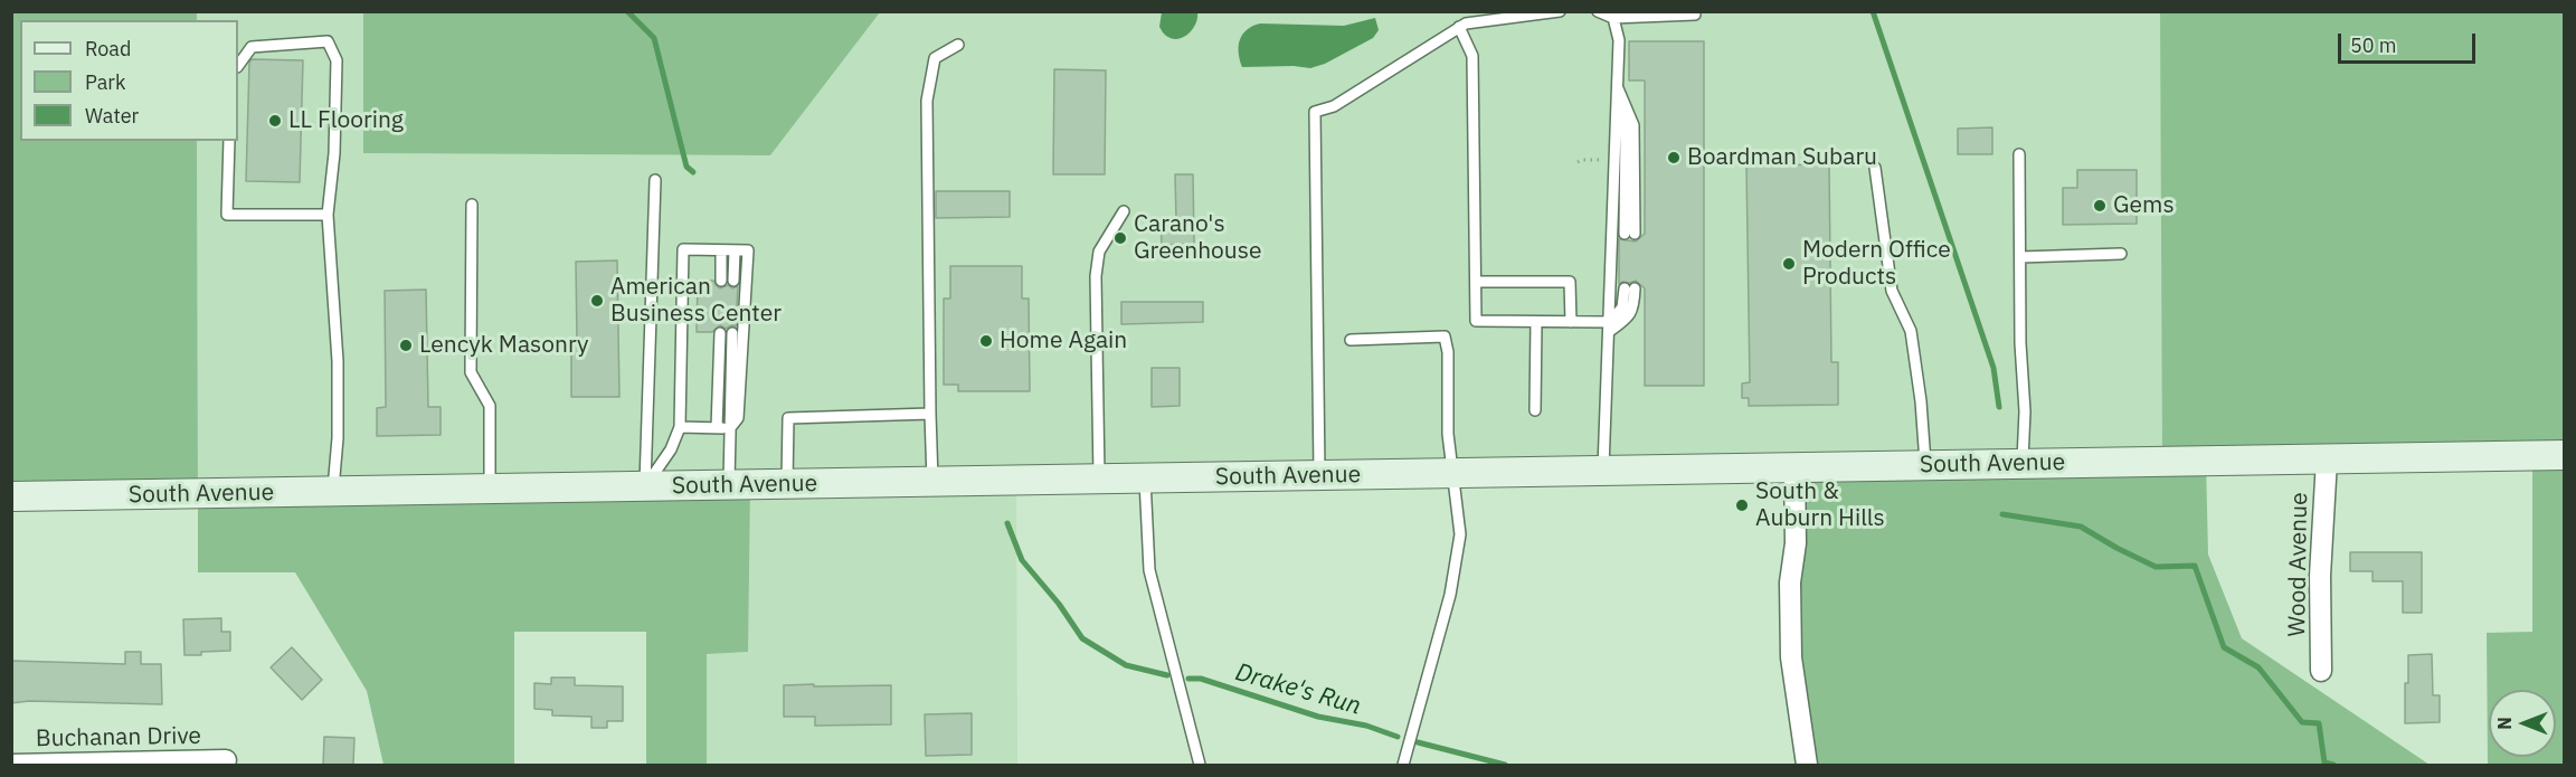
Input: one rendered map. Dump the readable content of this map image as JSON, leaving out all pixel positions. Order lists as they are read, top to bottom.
{
  "streets": {
    "main road": ["South Avenue"],
    "street": ["Wood Avenue", "Buchanan Drive"]
  },
  "crossings": [
    ["South Avenue", "Wood Avenue"]
  ],
  "water": ["Drake's Run"],
  "places": [
    "LL Flooring",
    "Boardman Subaru",
    "Gems",
    "Carano's Greenhouse",
    "Modern Office Products",
    "American Business Center",
    "Home Again",
    "Lencyk Masonry",
    "South & Auburn Hills"
  ],
  "legend": ["Road", "Park", "Water"],
  "scale_bar": "50 m",
  "north": "left"
}
